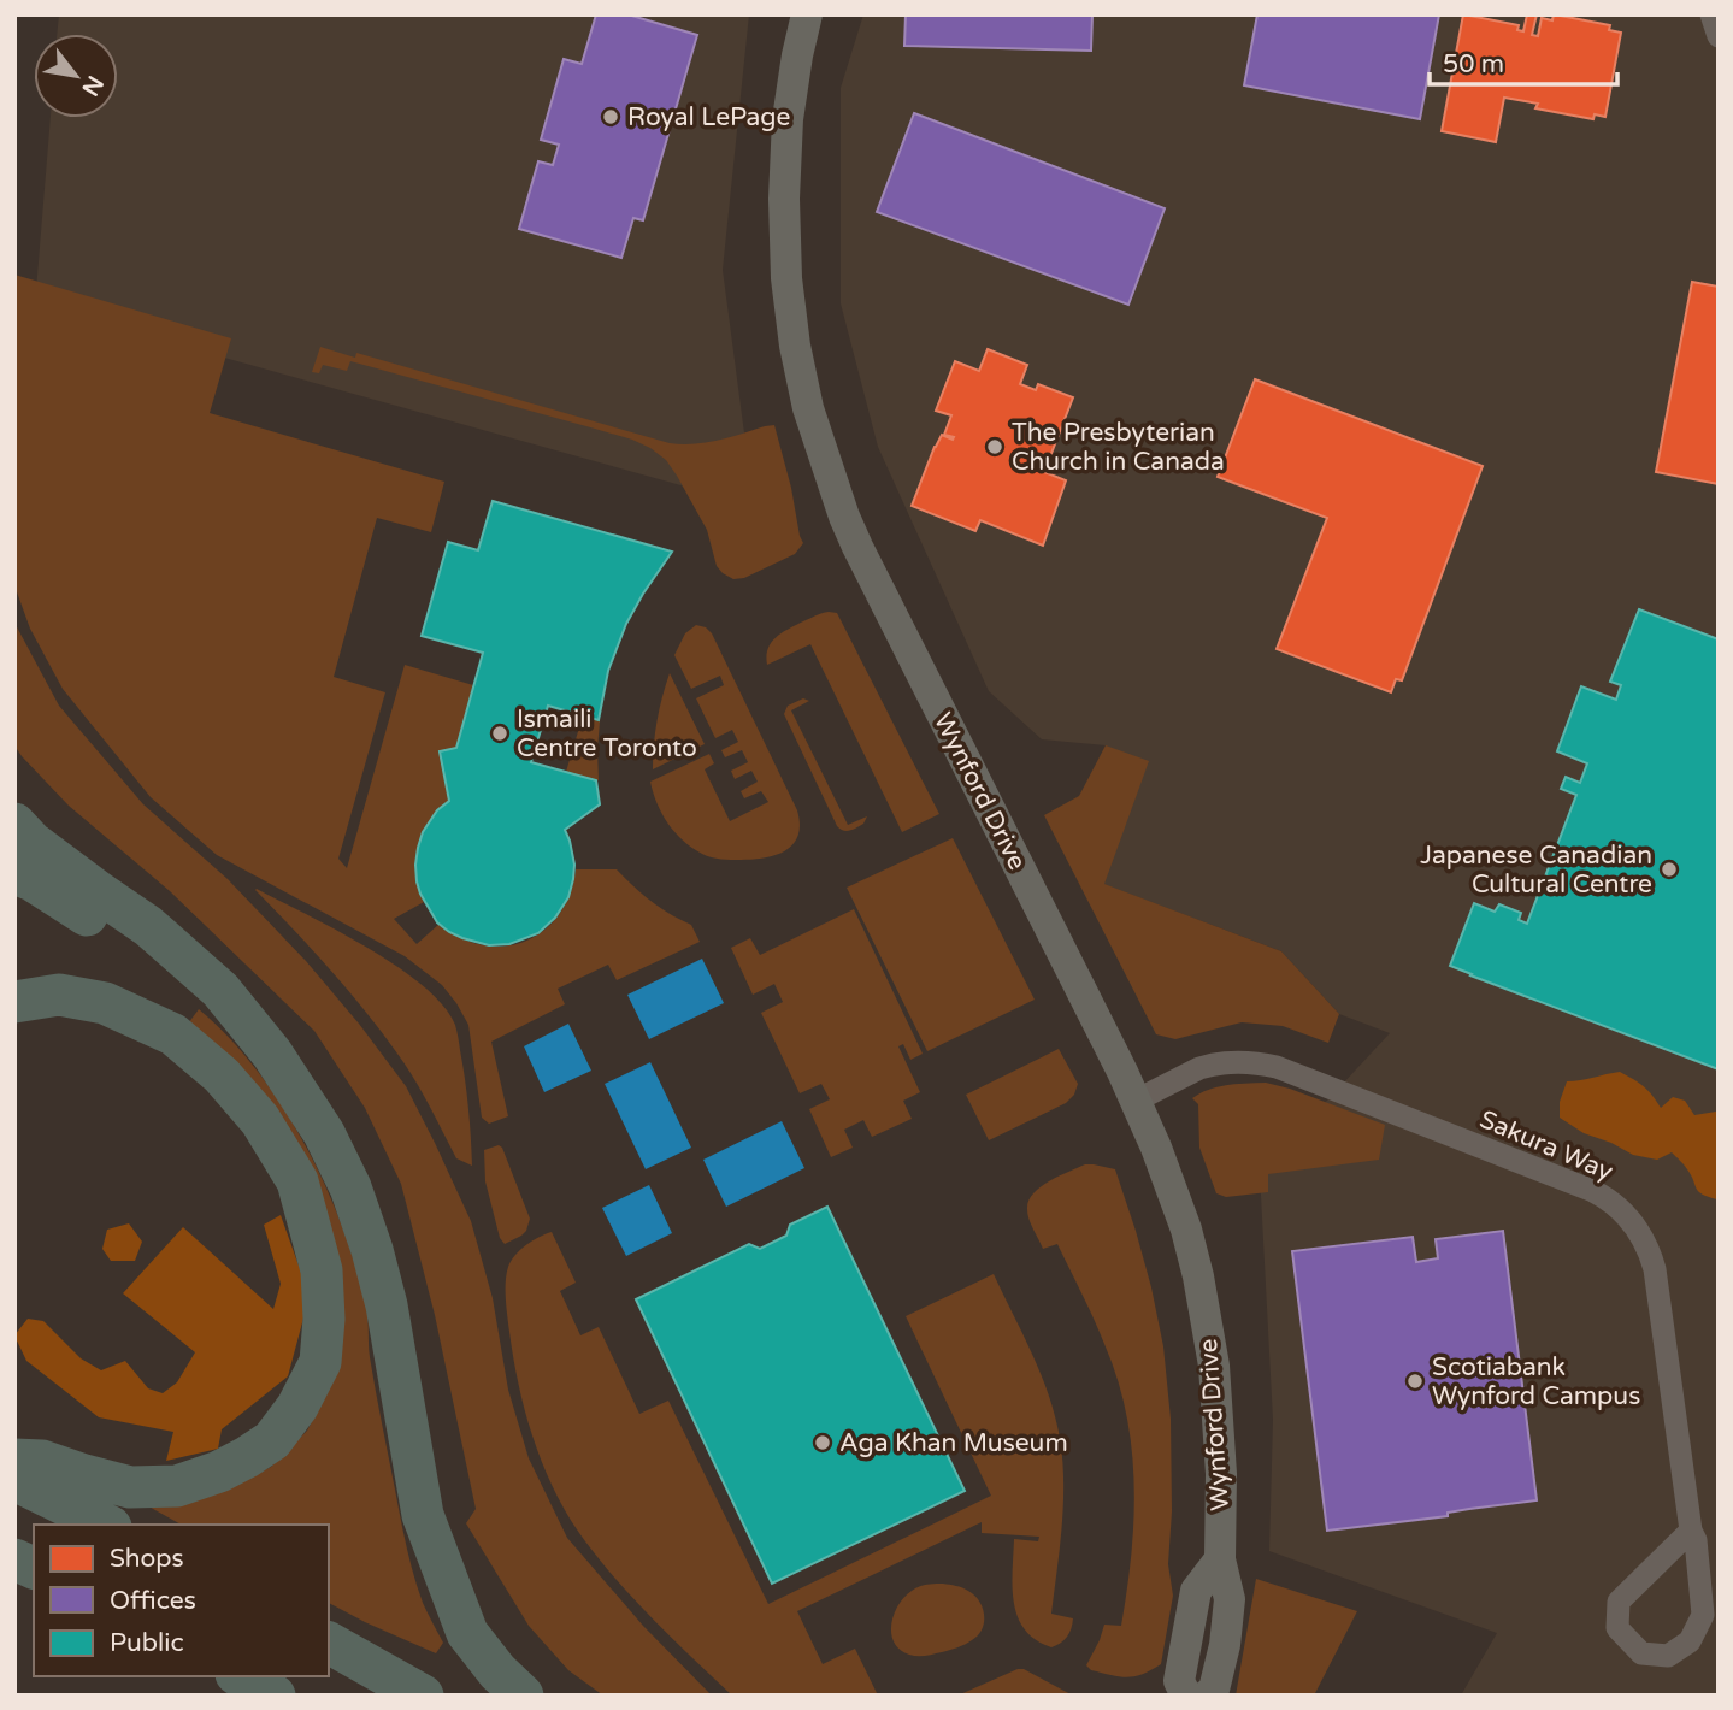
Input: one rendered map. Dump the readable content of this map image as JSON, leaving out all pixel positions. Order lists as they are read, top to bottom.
{
  "streets": {
    "street": ["Wynford Drive", "Sakura Way"]
  },
  "crossings": [
    ["Wynford Drive", "Sakura Way"]
  ],
  "places": [
    "Royal LePage",
    "The Presbyterian Church in Canada",
    "Ismaili Centre Toronto",
    "Japanese Canadian Cultural Centre",
    "Scotiabank Wynford Campus",
    "Aga Khan Museum"
  ],
  "legend": ["Shops", "Offices", "Public"],
  "scale_bar": "50 m",
  "north": "bottom right"
}
